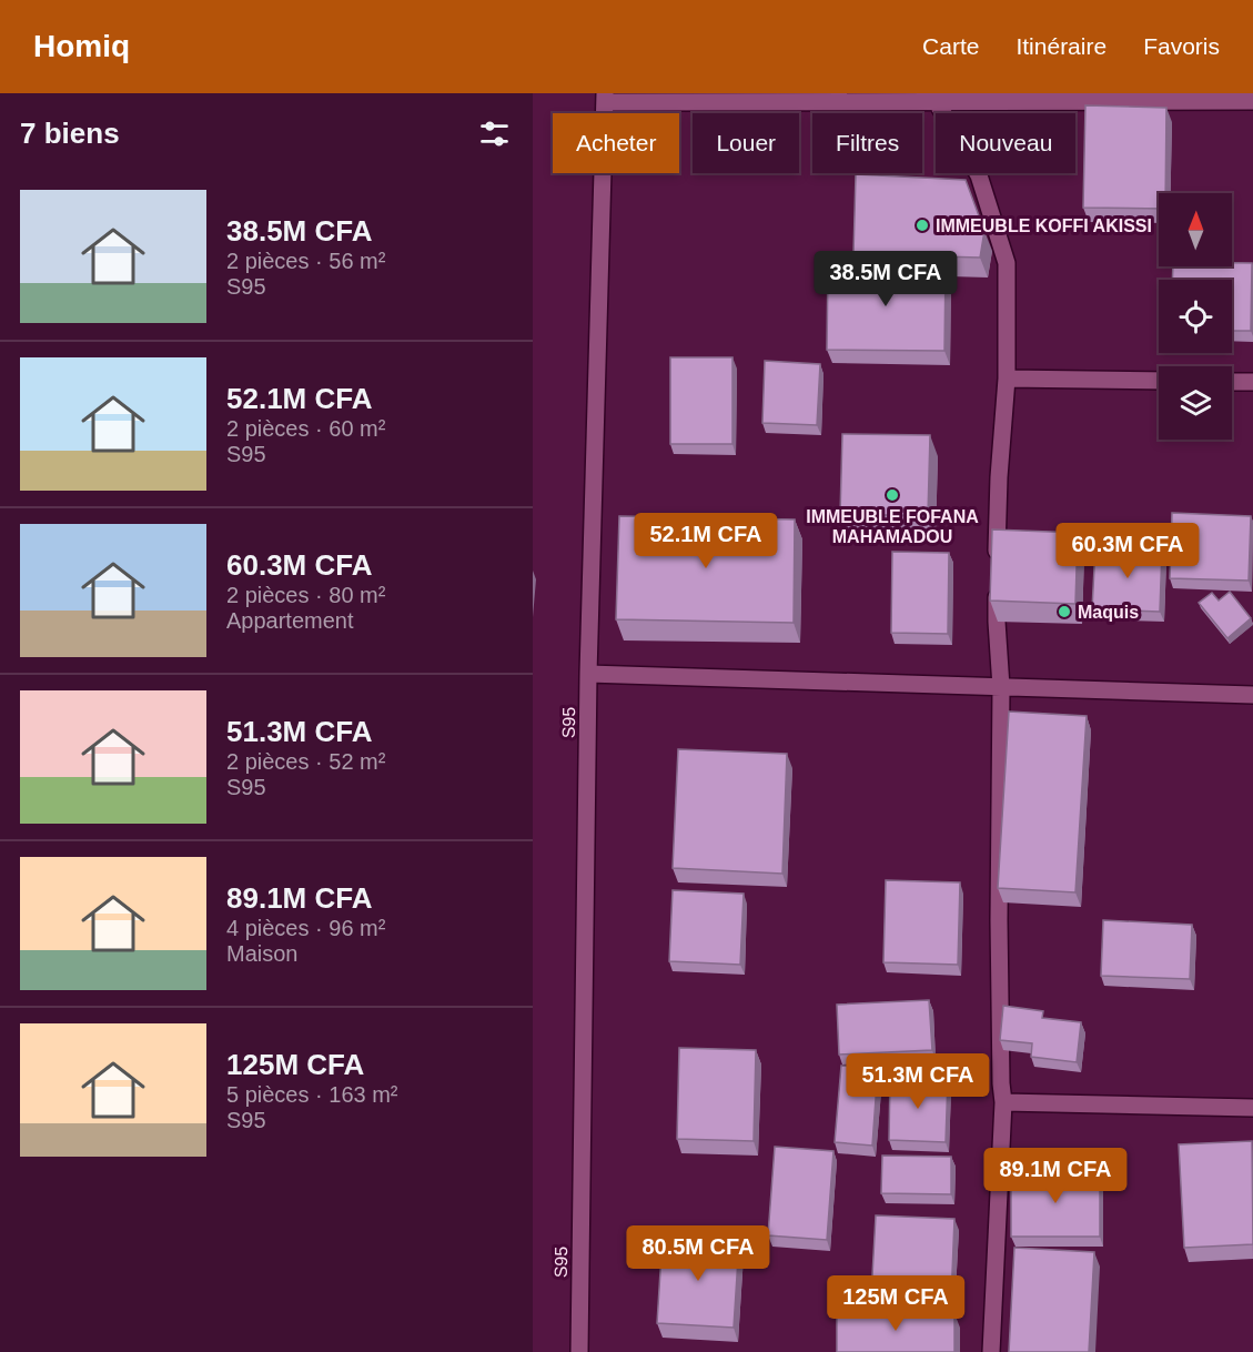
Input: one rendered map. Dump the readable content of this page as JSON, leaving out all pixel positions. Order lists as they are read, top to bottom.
{
  "streets": {
    "street": ["S95"]
  },
  "places": ["IMMEUBLE KOFFI AKISSI", "IMMEUBLE FOFANA MAHAMADOU", "Maquis"],
  "north": "top",
  "page": {
    "header": "Homiq",
    "nav": ["Carte", "Itinéraire", "Favoris"],
    "heading": "7 biens",
    "chip": [
      "Acheter",
      "Louer",
      "Filtres",
      "Nouveau"
    ],
    "list": [
      {
        "name": "38.5M CFA",
        "note": "2 pièces · 56 m² · S95"
      },
      {
        "name": "52.1M CFA",
        "note": "2 pièces · 60 m² · S95"
      },
      {
        "name": "60.3M CFA",
        "note": "2 pièces · 80 m² · Appartement"
      },
      {
        "name": "51.3M CFA",
        "note": "2 pièces · 52 m² · S95"
      },
      {
        "name": "89.1M CFA",
        "note": "4 pièces · 96 m² · Maison"
      },
      {
        "name": "125M CFA",
        "note": "5 pièces · 163 m² · S95"
      }
    ],
    "price": [
      "38.5M CFA",
      "52.1M CFA",
      "60.3M CFA",
      "51.3M CFA",
      "89.1M CFA",
      "80.5M CFA",
      "125M CFA"
    ]
  }
}
